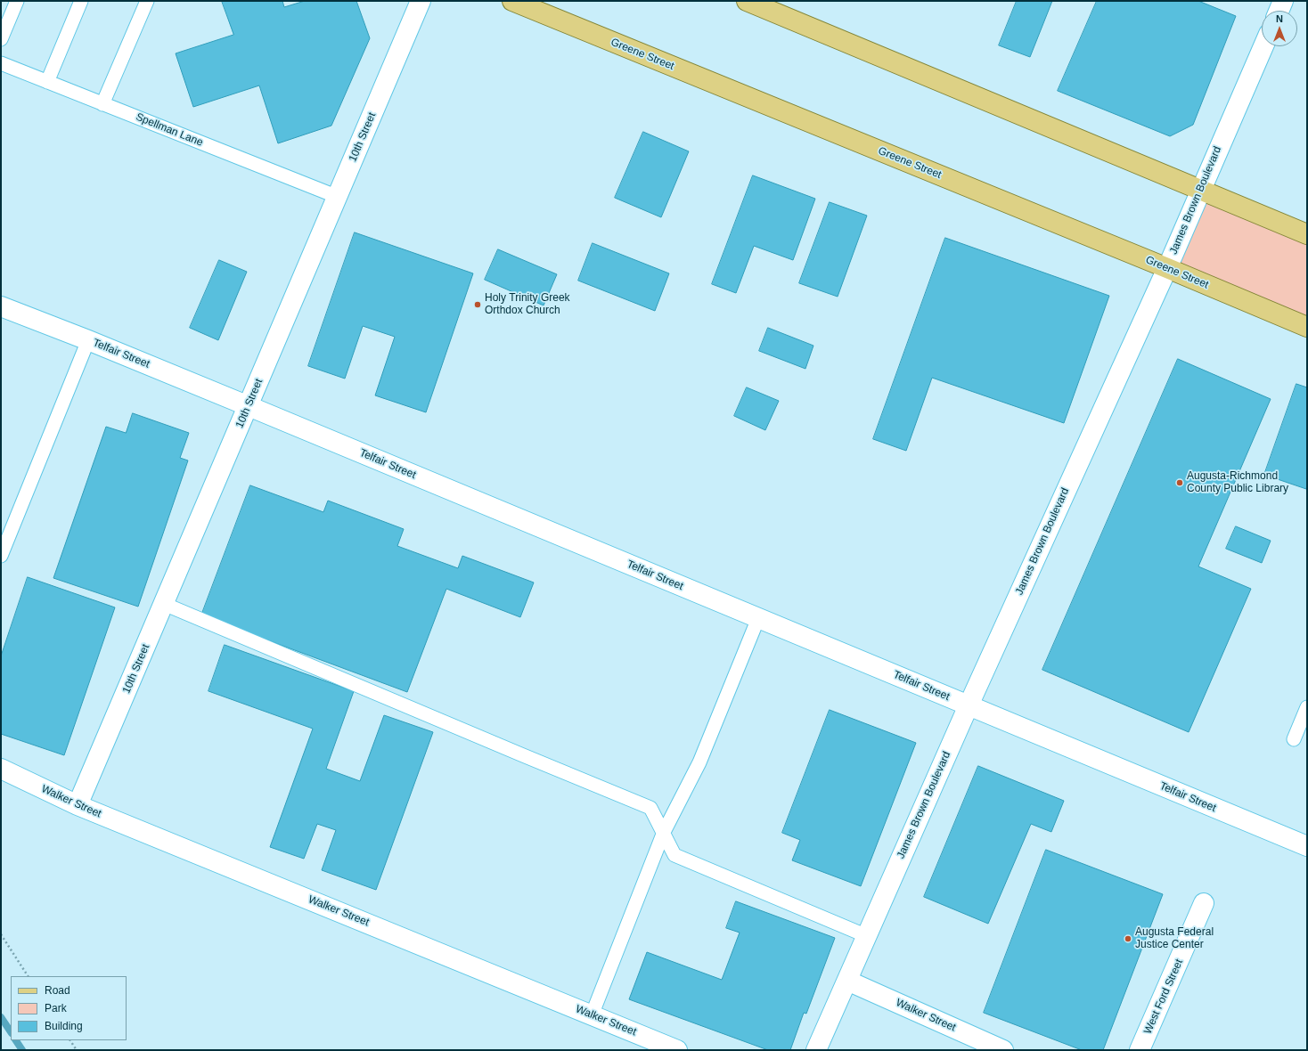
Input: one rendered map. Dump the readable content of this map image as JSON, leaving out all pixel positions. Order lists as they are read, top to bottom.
{
  "streets": {
    "main road": ["Greene Street"],
    "street": [
      "10th Street",
      "James Brown Boulevard",
      "Telfair Street",
      "Walker Street",
      "West Ford Street"
    ],
    "lane": ["Spellman Lane"]
  },
  "crossings": [
    ["Greene Street", "James Brown Boulevard"],
    ["Spellman Lane", "10th Street"],
    ["10th Street", "Telfair Street"],
    ["10th Street", "Walker Street"],
    ["James Brown Boulevard", "Telfair Street"],
    ["James Brown Boulevard", "Walker Street"]
  ],
  "places": ["Holy Trinity Greek Orthdox Church", "Augusta-Richmond County Public Library", "Augusta Federal Justice Center"],
  "legend": ["Road", "Park", "Building"],
  "north": "top"
}
